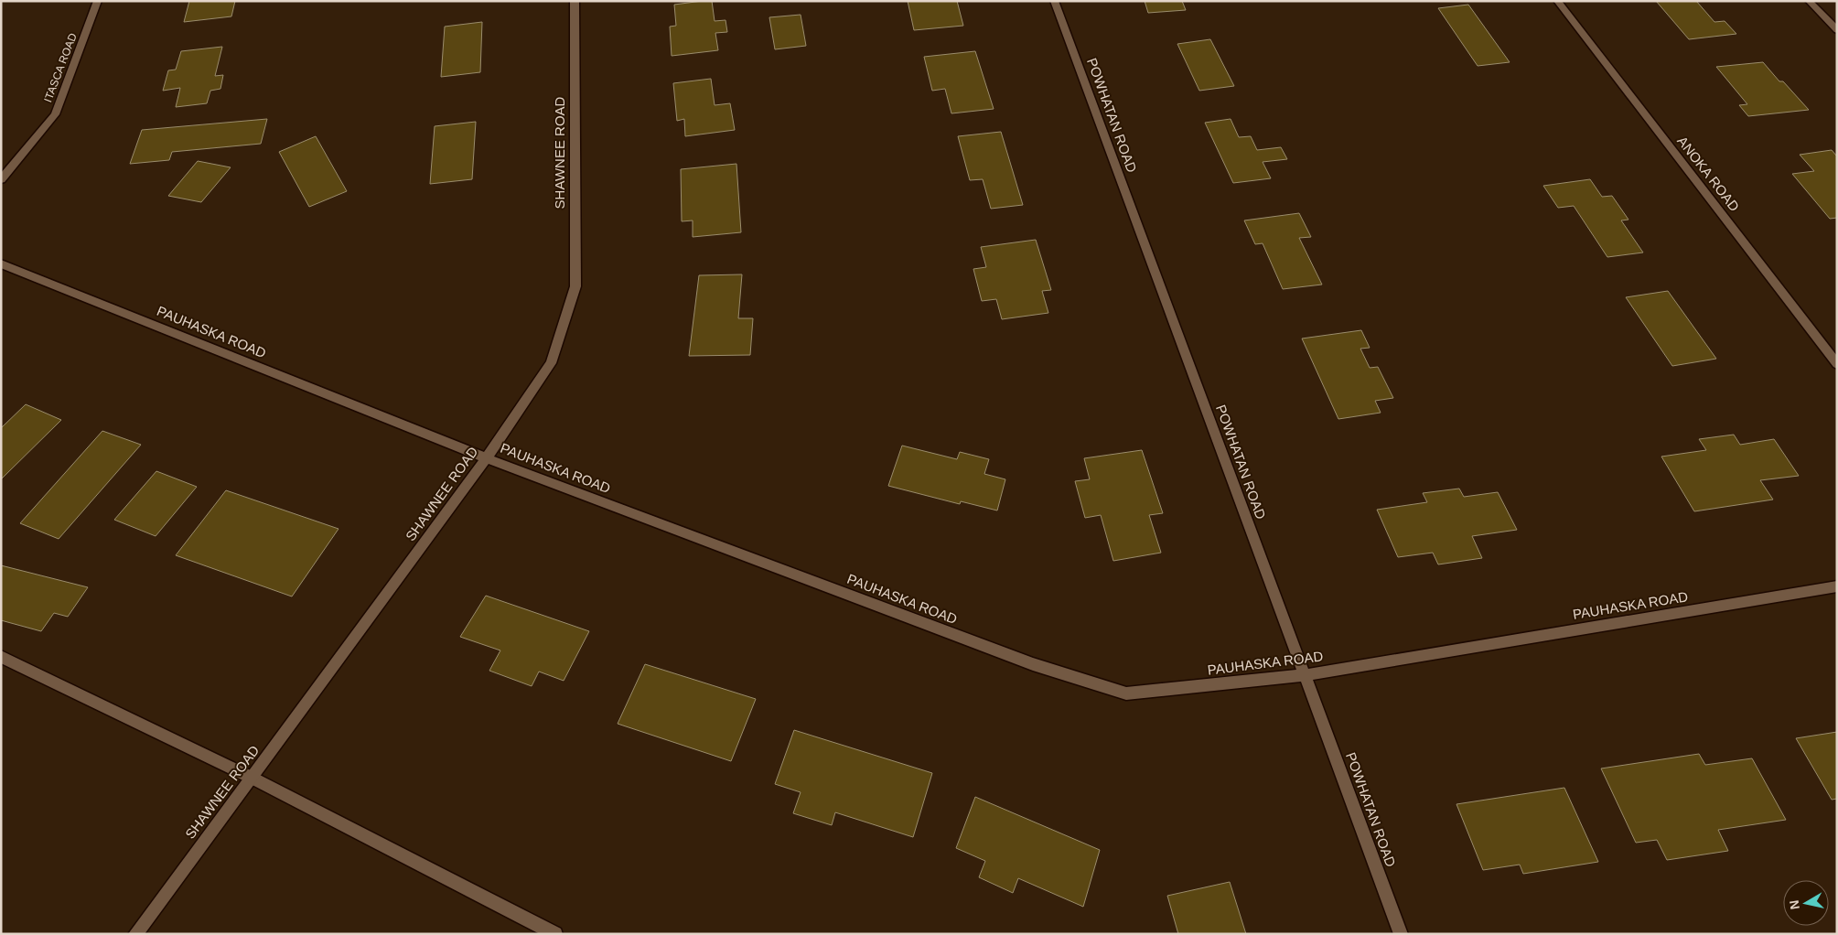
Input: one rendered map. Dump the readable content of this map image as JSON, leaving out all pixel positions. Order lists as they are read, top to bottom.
{
  "streets": {
    "street": [
      "ITASCA ROAD",
      "POWHATAN ROAD",
      "SHAWNEE ROAD",
      "ANOKA ROAD",
      "PAUHASKA ROAD"
    ]
  },
  "crossings": [
    ["POWHATAN ROAD", "PAUHASKA ROAD"],
    ["SHAWNEE ROAD", "PAUHASKA ROAD"]
  ],
  "north": "left"
}
